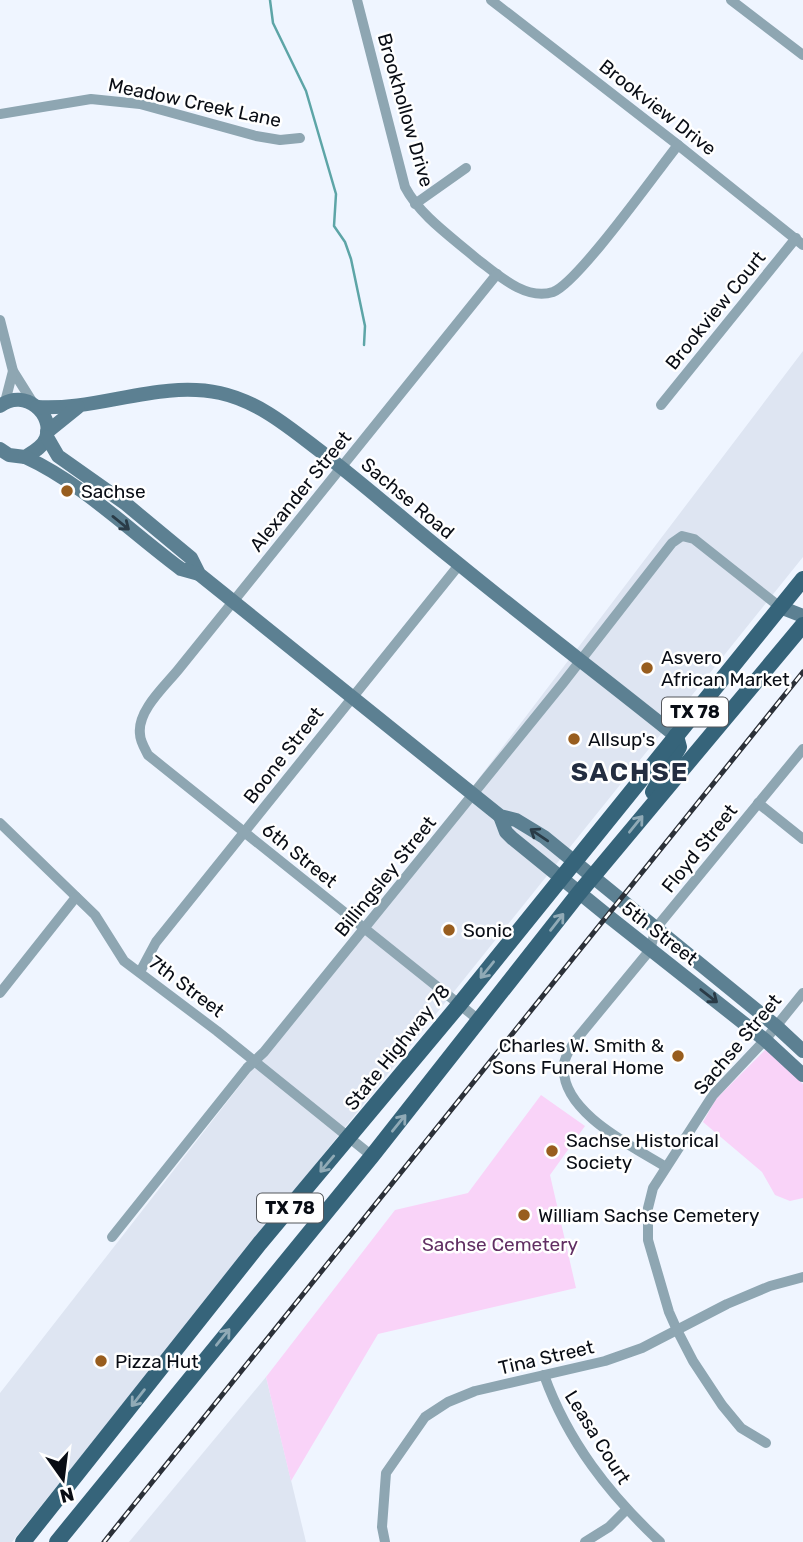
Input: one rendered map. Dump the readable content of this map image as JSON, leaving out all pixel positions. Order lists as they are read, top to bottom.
{
  "streets": {
    "main road": [
      "Sachse Road",
      "TX 78",
      "5th Street",
      "State Highway 78"
    ],
    "street": [
      "Meadow Creek Lane",
      "Brookview Drive",
      "Brookhollow Drive",
      "Brookview Court",
      "Alexander Street",
      "Boone Street",
      "Floyd Street",
      "6th Street",
      "Billingsley Street",
      "7th Street",
      "Sachse Street",
      "Tina Street",
      "Leasa Court"
    ]
  },
  "crossings": [
    ["Brookview Drive", "Brookhollow Drive"],
    ["Brookview Drive", "Brookview Court"],
    ["Brookhollow Drive", "Alexander Street"],
    ["Alexander Street", "Sachse Road"],
    ["Alexander Street", "6th Street"],
    ["Alexander Street", "5th Street"],
    ["Sachse Road", "Boone Street"],
    ["Sachse Road", "Billingsley Street"],
    ["Sachse Road", "5th Street"],
    ["Sachse Road", "State Highway 78"],
    ["TX 78", "6th Street"],
    ["TX 78", "5th Street"],
    ["TX 78", "7th Street"],
    ["Boone Street", "6th Street"],
    ["Boone Street", "5th Street"],
    ["Boone Street", "7th Street"],
    ["Floyd Street", "5th Street"],
    ["Floyd Street", "Sachse Street"],
    ["6th Street", "Billingsley Street"],
    ["6th Street", "State Highway 78"],
    ["Billingsley Street", "5th Street"],
    ["Billingsley Street", "7th Street"],
    ["Billingsley Street", "State Highway 78"],
    ["5th Street", "Sachse Street"],
    ["5th Street", "State Highway 78"],
    ["7th Street", "State Highway 78"],
    ["Sachse Street", "Tina Street"],
    ["Tina Street", "Leasa Court"]
  ],
  "districts": ["SACHSE"],
  "parks": ["Sachse Cemetery"],
  "places": [
    "Sachse",
    "Asvero African Market",
    "Allsup's",
    "Sonic",
    "Charles W. Smith & Sons Funeral Home",
    "Sachse Historical Society",
    "William Sachse Cemetery",
    "Pizza Hut"
  ],
  "north": "bottom"
}
